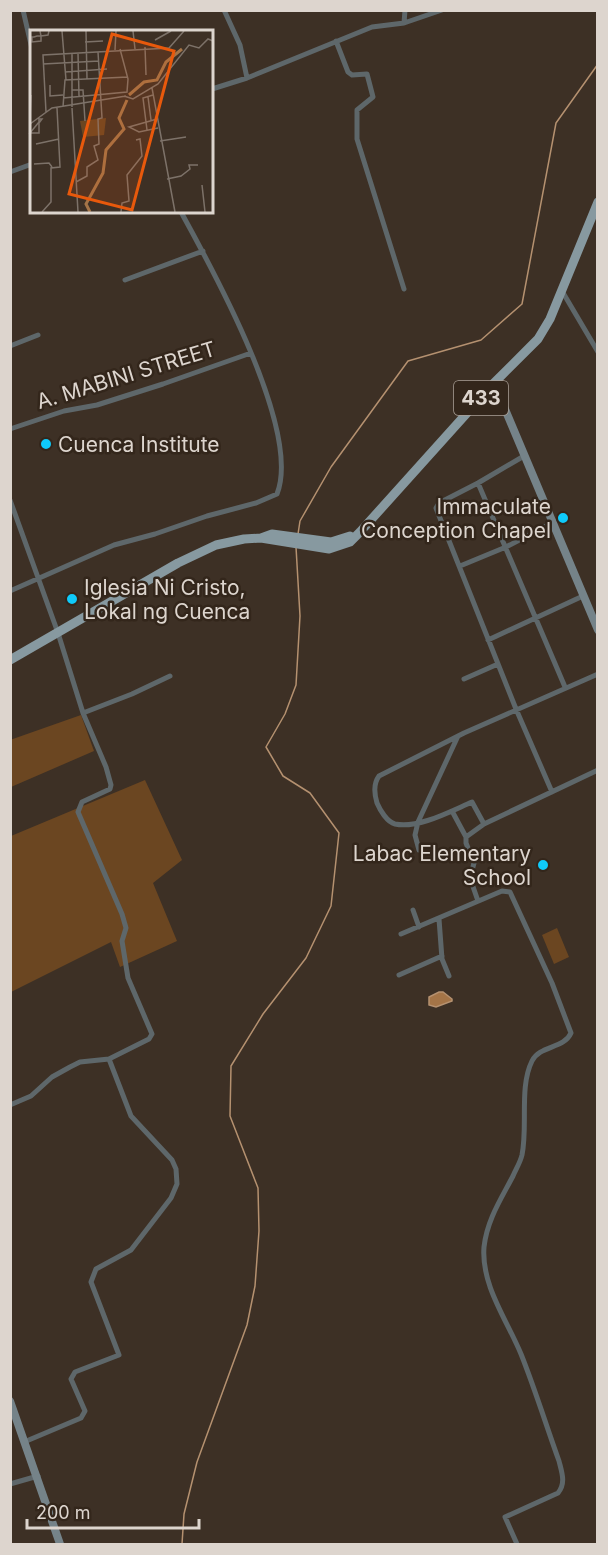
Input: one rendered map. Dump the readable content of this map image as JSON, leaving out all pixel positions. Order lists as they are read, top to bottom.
{
  "streets": {
    "main road": ["433"],
    "street": ["A. MABINI STREET"]
  },
  "places": [
    "Cuenca Institute",
    "Immaculate Conception Chapel",
    "Iglesia Ni Cristo, Lokal ng Cuenca",
    "Labac Elementary School"
  ],
  "scale_bar": "200 m"
}
